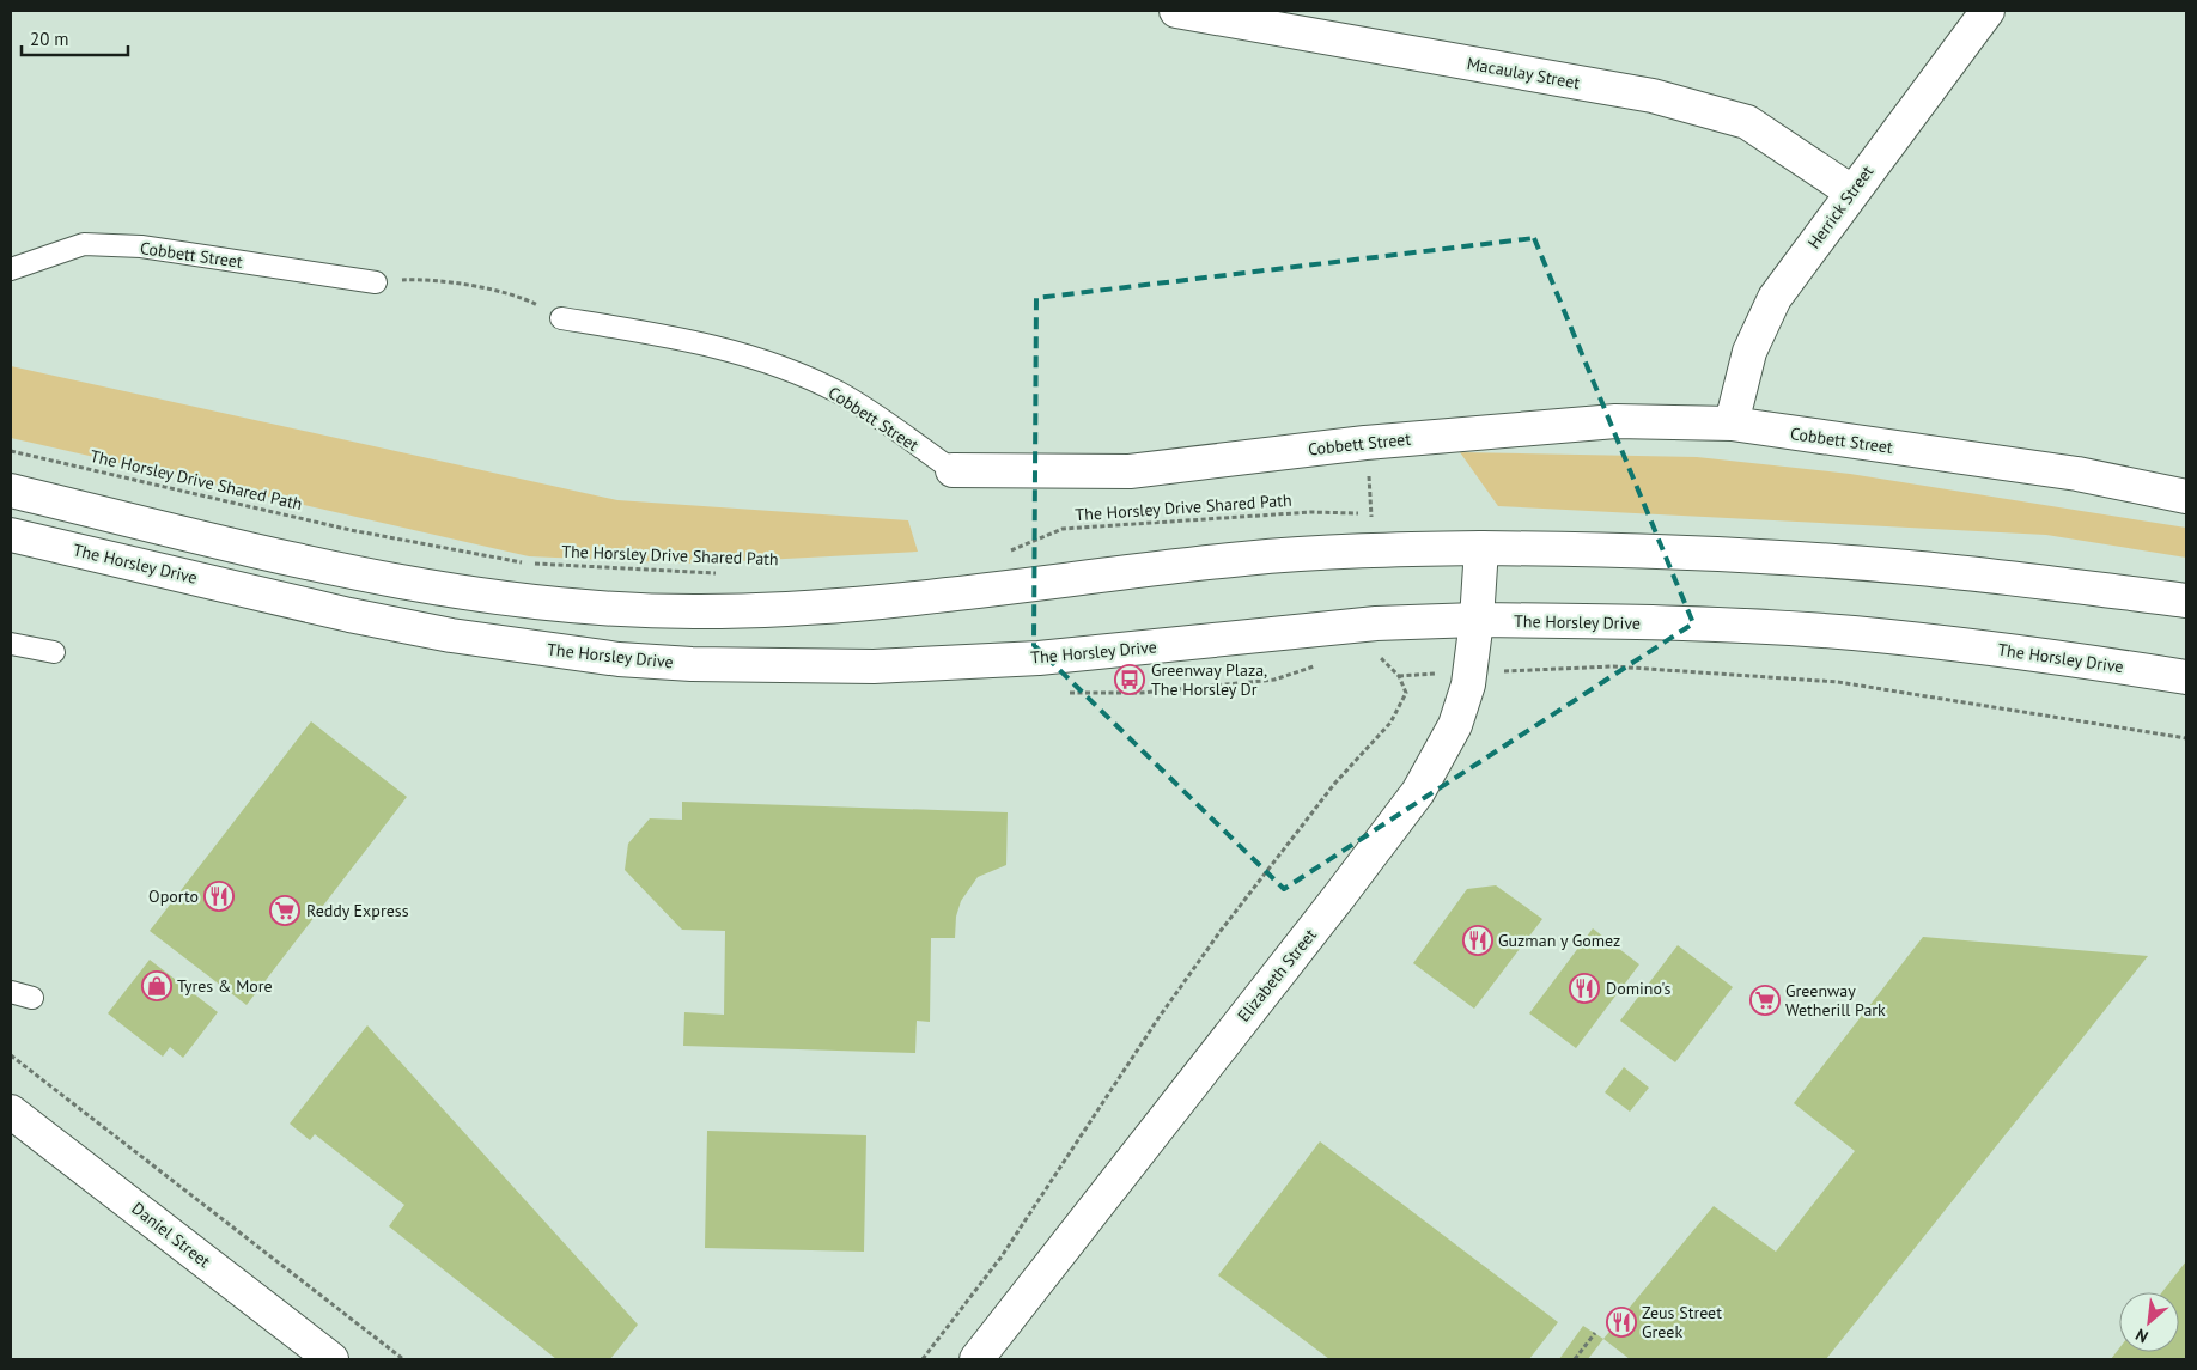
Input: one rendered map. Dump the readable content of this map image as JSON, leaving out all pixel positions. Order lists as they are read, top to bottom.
{
  "streets": {
    "main road": [
      "Macaulay Street",
      "Herrick Street",
      "Cobbett Street",
      "The Horsley Drive",
      "Elizabeth Street",
      "Daniel Street"
    ],
    "path": ["The Horsley Drive Shared Path"]
  },
  "crossings": [
    ["Macaulay Street", "Herrick Street"],
    ["Herrick Street", "Cobbett Street"],
    ["The Horsley Drive", "Elizabeth Street"]
  ],
  "places": {
    "bus stop": ["Greenway Plaza, The Horsley Dr"],
    "restaurant": [
      "Oporto",
      "Guzman y Gomez",
      "Domino's",
      "Zeus Street Greek"
    ],
    "supermarket": ["Reddy Express", "Greenway Wetherill Park"],
    "shop": ["Tyres & More"]
  },
  "scale_bar": "20 m",
  "north": "bottom left"
}
